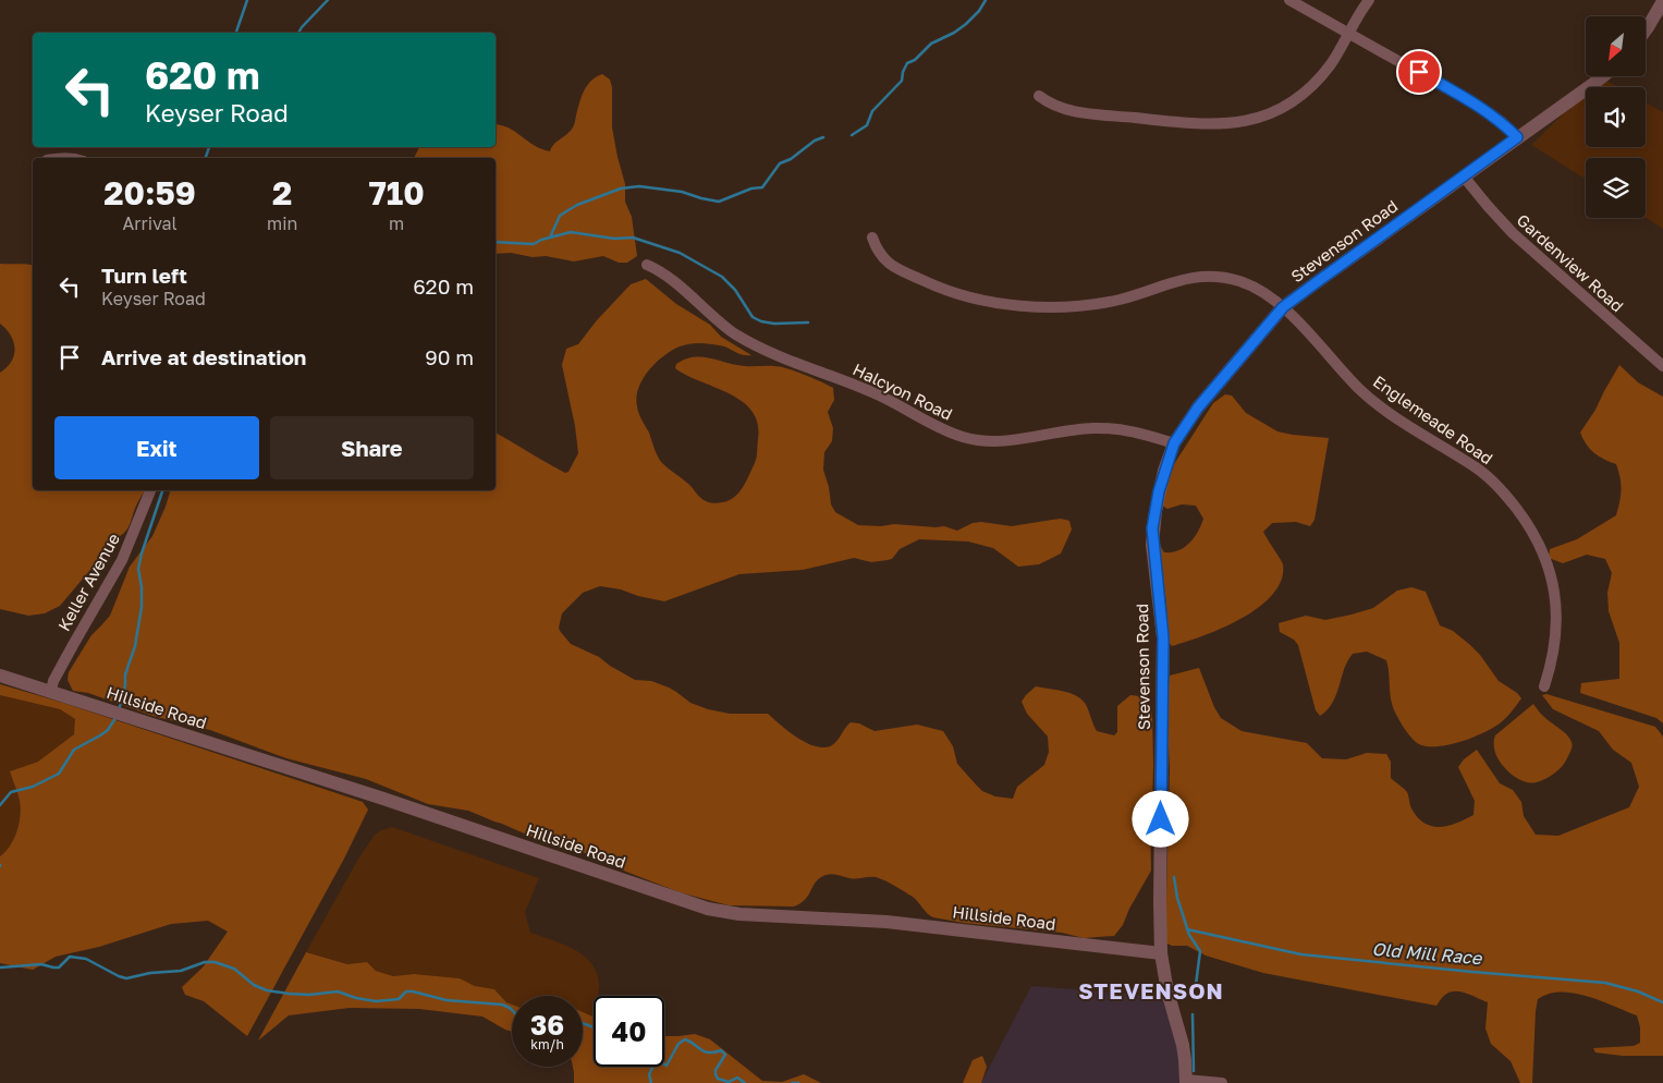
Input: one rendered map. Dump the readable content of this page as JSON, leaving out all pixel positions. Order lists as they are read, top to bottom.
{
  "streets": {
    "street": [
      "Stevenson Road",
      "Gardenview Road",
      "Halcyon Road",
      "Englemeade Road",
      "Keller Avenue",
      "Hillside Road"
    ]
  },
  "crossings": [
    ["Stevenson Road", "Gardenview Road"],
    ["Stevenson Road", "Halcyon Road"],
    ["Stevenson Road", "Englemeade Road"],
    ["Stevenson Road", "Hillside Road"],
    ["Keller Avenue", "Hillside Road"]
  ],
  "districts": ["STEVENSON"],
  "water": ["Old Mill Race"],
  "north": "bottom left",
  "page": {
    "turn": ["620 m", "Keyser Road"],
    "eta": [
      "20:59",
      "Arrival",
      "2",
      "min",
      "710",
      "m"
    ],
    "list": [
      {
        "name": "Turn left",
        "note": "Keyser Road",
        "value": "620 m"
      },
      {
        "name": "Arrive at destination",
        "value": "90 m"
      }
    ],
    "buttons": ["Exit", "Share"],
    "speed": "36 km/h",
    "limit": "40"
  }
}
